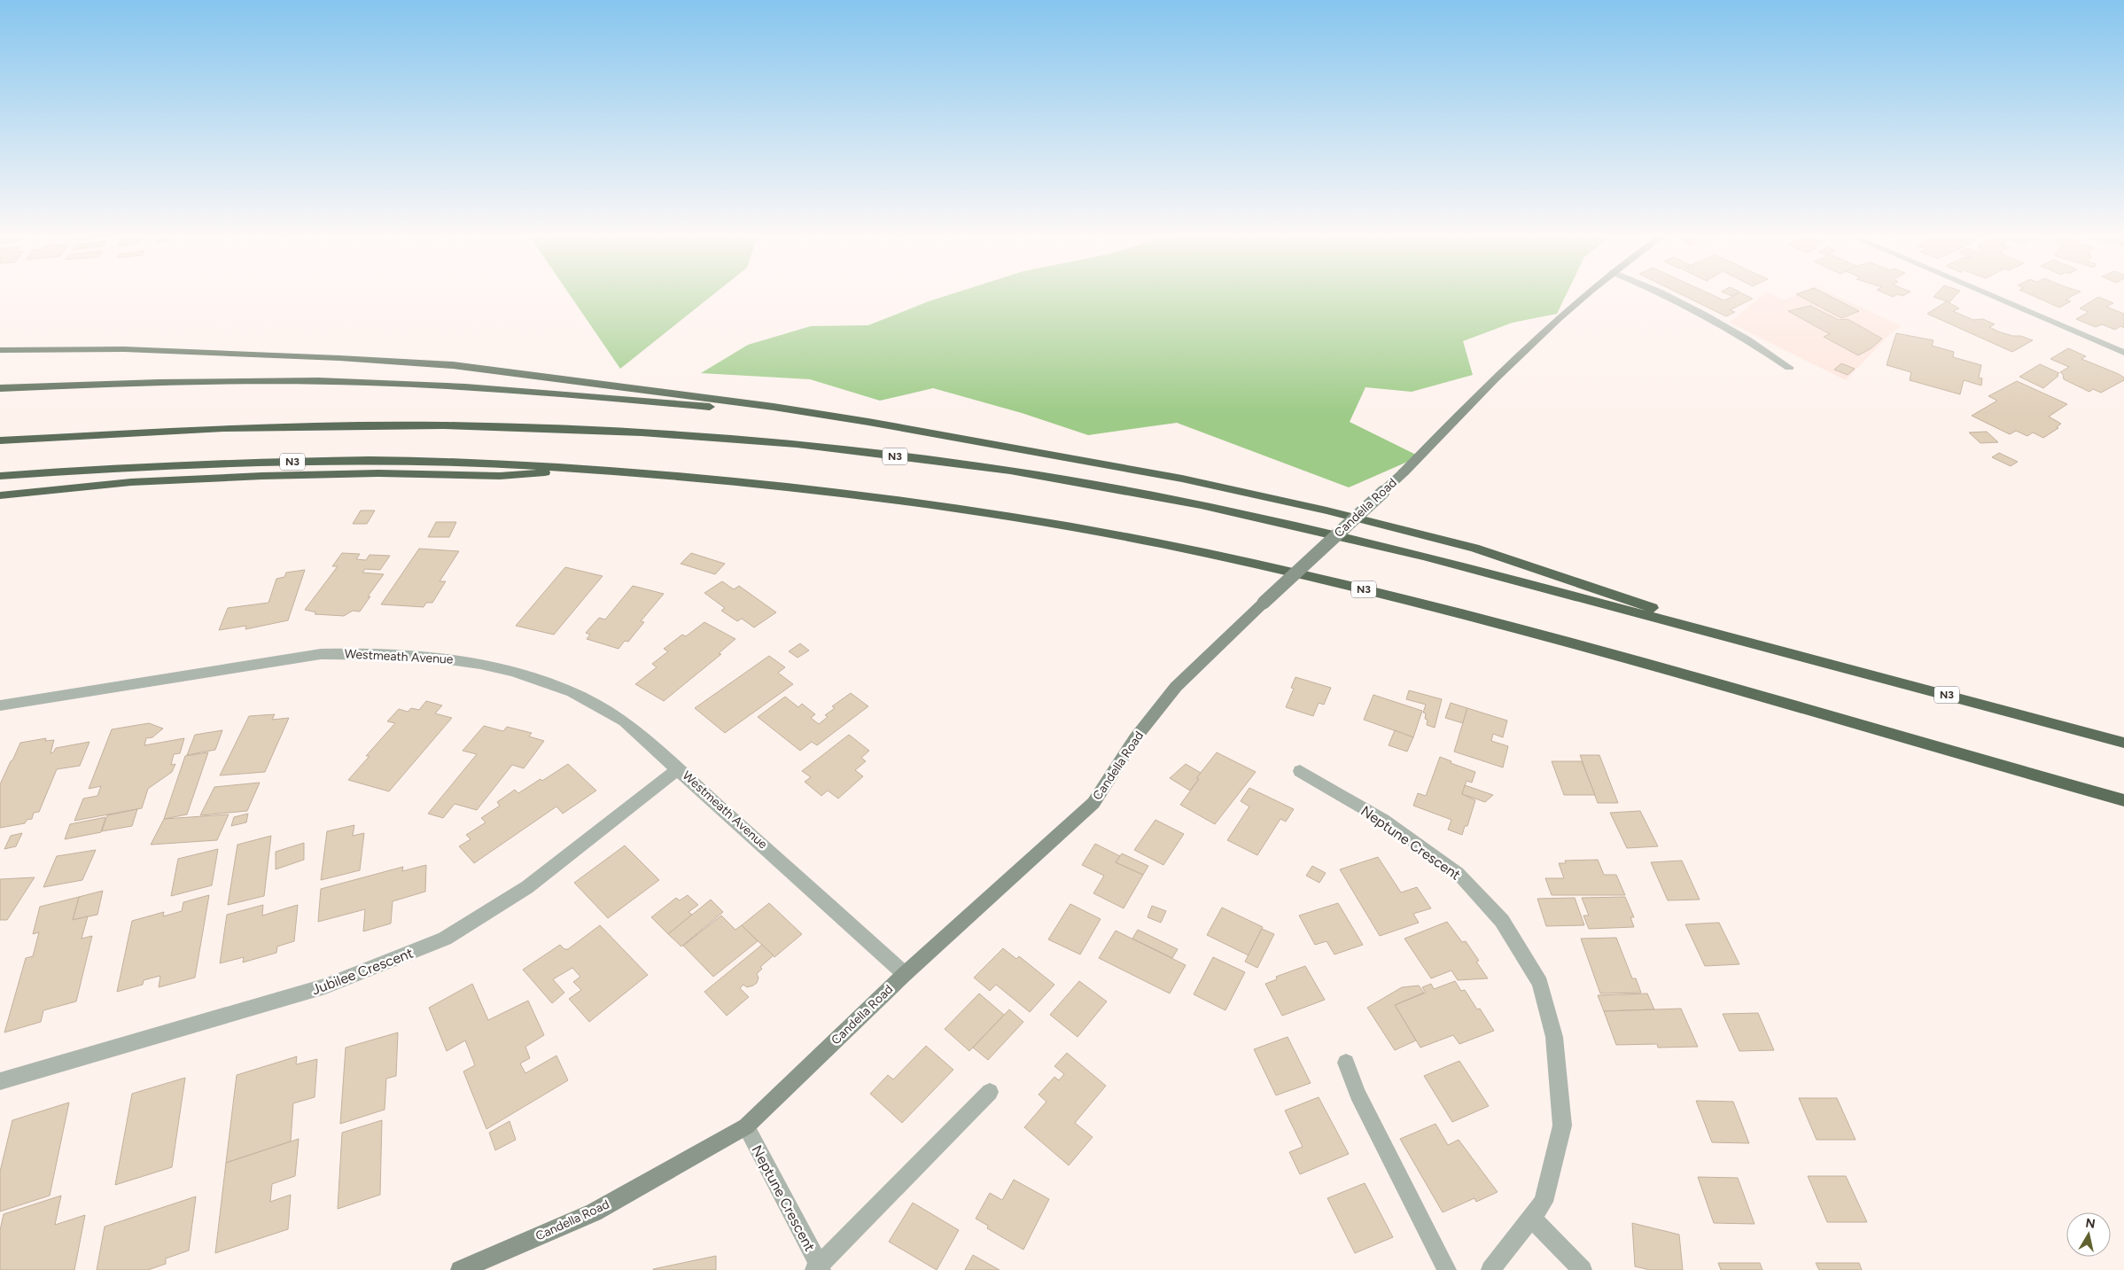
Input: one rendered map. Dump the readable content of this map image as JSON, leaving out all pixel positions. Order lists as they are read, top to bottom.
{
  "streets": {
    "highway": ["N3"],
    "street": [
      "Candella Road",
      "Westmeath Avenue",
      "Neptune Crescent",
      "Jubilee Crescent"
    ]
  },
  "crossings": [
    ["Candella Road", "Westmeath Avenue"],
    ["Candella Road", "Neptune Crescent"],
    ["Westmeath Avenue", "Jubilee Crescent"]
  ],
  "north": "top"
}
